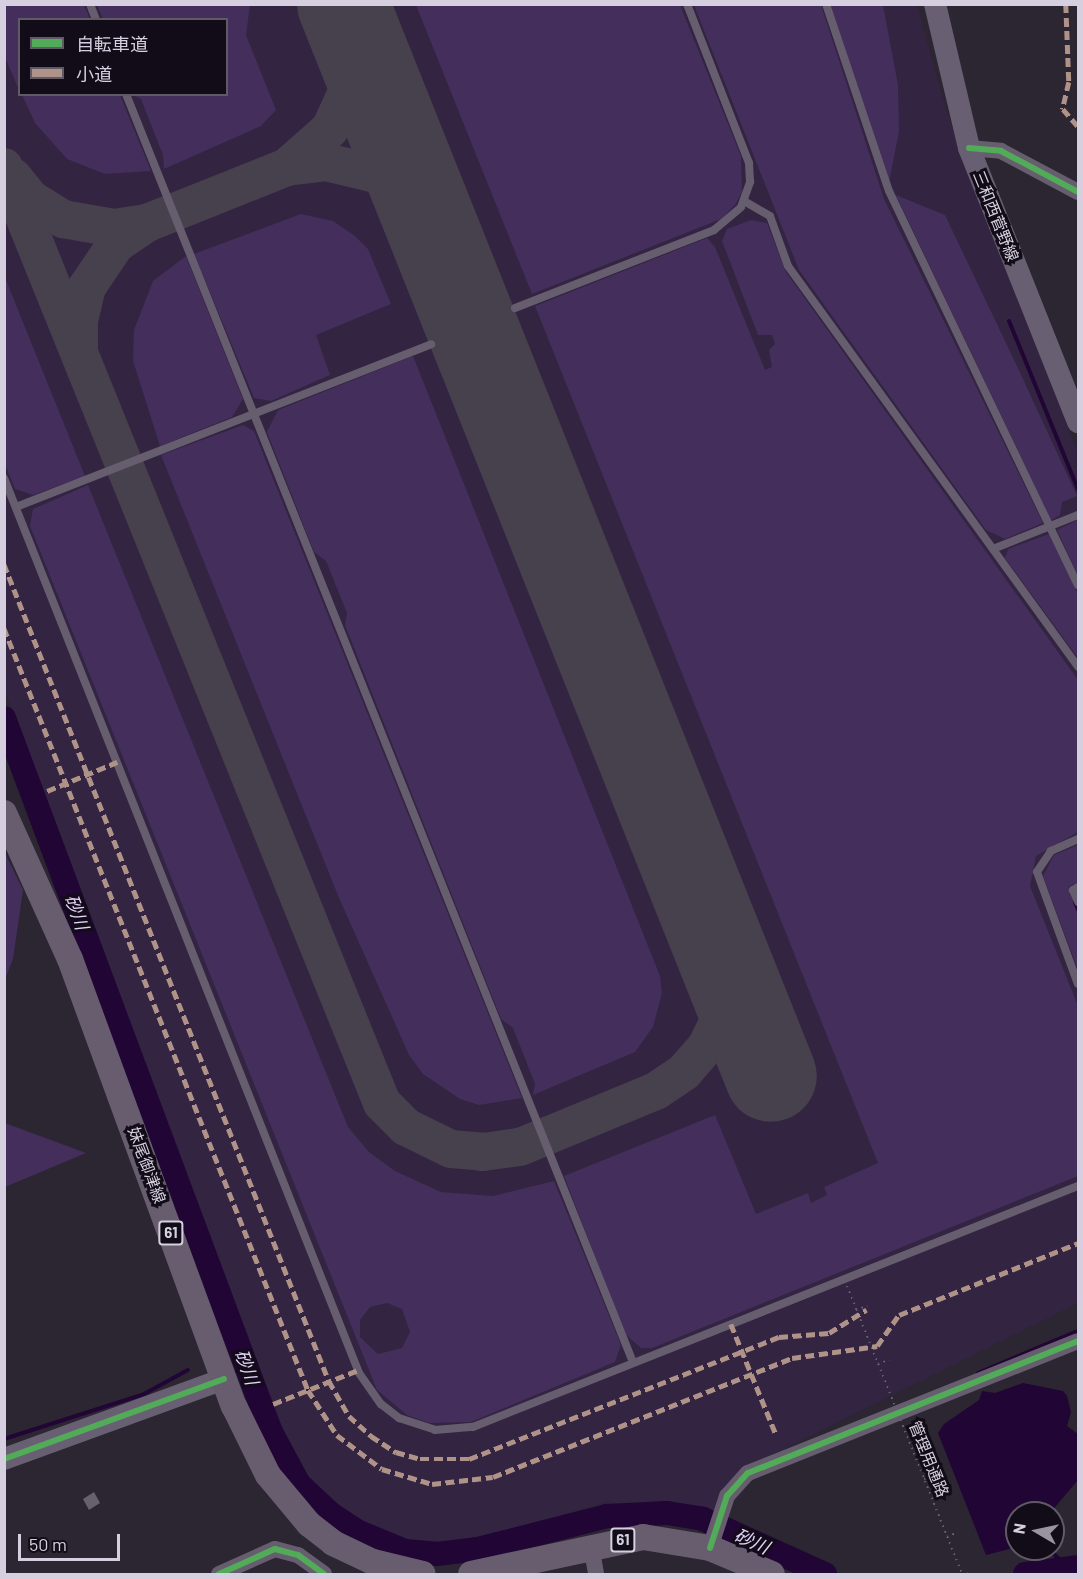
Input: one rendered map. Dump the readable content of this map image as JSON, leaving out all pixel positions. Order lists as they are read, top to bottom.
{
  "streets": {
    "main road": ["三和西菅野線", "妹尾御津線", "61"],
    "path": ["管理用通路"]
  },
  "water": ["砂川"],
  "legend": ["自転車道", "小道"],
  "scale_bar": "50 m",
  "north": "left"
}
